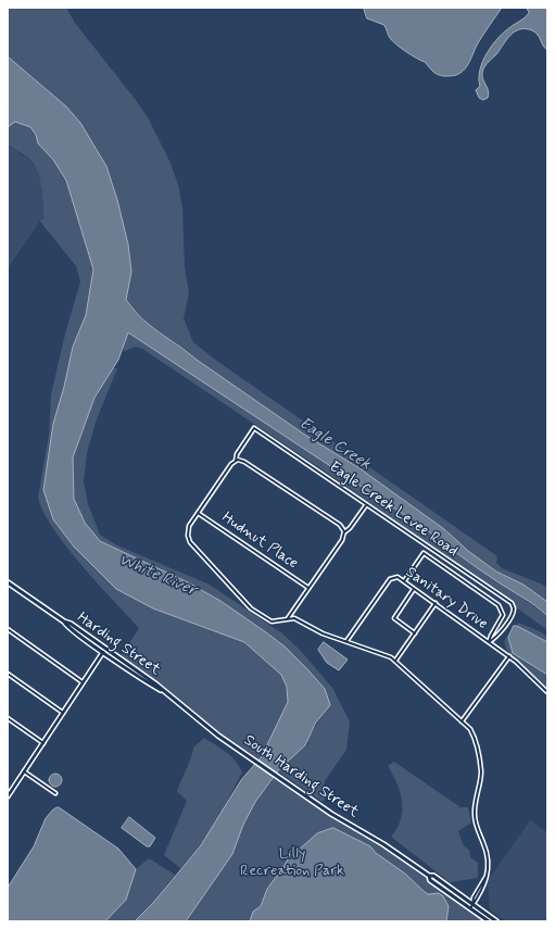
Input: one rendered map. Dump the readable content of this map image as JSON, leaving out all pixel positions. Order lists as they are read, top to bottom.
{
  "streets": {
    "main road": ["Harding Street", "South Harding Street"],
    "street": ["Eagle Creek Levee Road", "Hudnut Place", "Sanitary Drive"]
  },
  "crossings": [
    ["Eagle Creek Levee Road", "Sanitary Drive"],
    ["Harding Street", "South Harding Street"]
  ],
  "water": ["Eagle Creek", "White River"],
  "parks": ["Lilly Recreation Park"]
}
